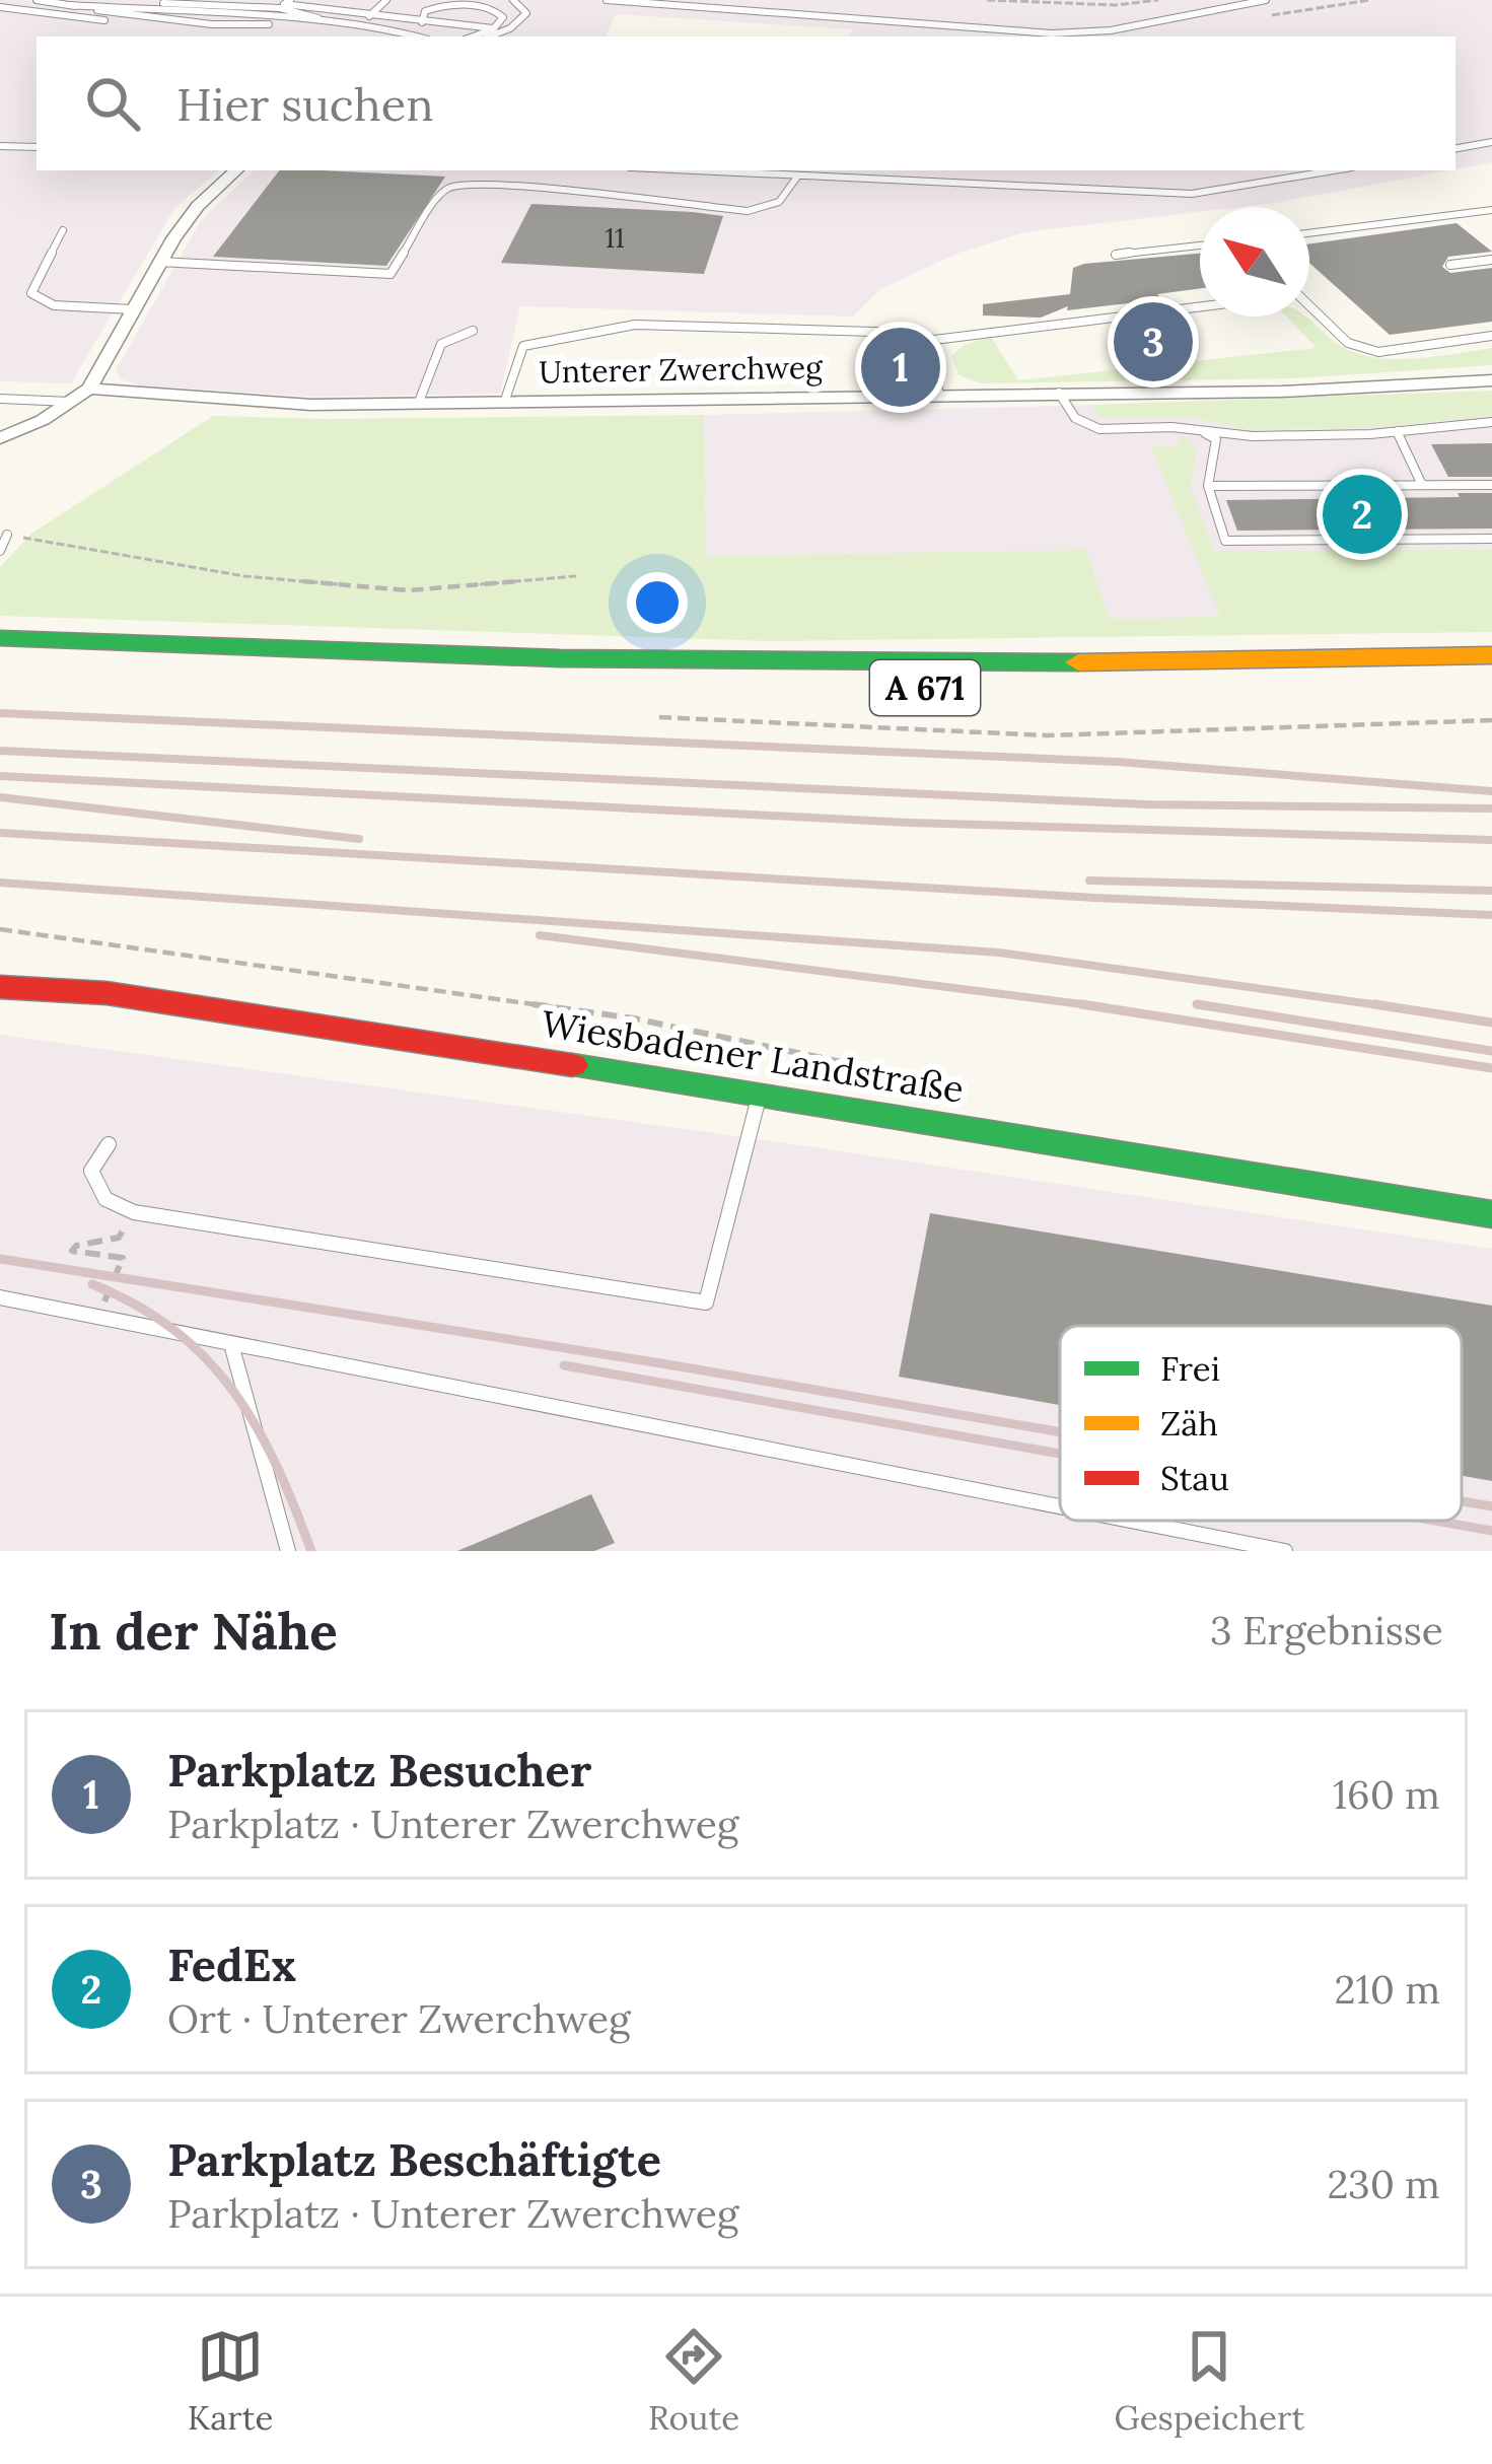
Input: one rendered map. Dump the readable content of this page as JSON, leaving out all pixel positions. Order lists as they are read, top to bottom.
{
  "streets": {
    "main road": ["A 671", "Wiesbadener Landstraße"],
    "street": ["Unterer Zwerchweg"]
  },
  "house_numbers": ["11"],
  "legend": ["Frei", "Zäh", "Stau"],
  "north": "top left",
  "page": {
    "search": "Hier suchen",
    "pins": ["3", "1", "2"],
    "heading": ["In der Nähe", "3 Ergebnisse"],
    "list": [
      {
        "mark": "1",
        "name": "Parkplatz Besucher",
        "note": "Parkplatz · Unterer Zwerchweg",
        "value": "160 m"
      },
      {
        "mark": "2",
        "name": "FedEx",
        "note": "Ort · Unterer Zwerchweg",
        "value": "210 m"
      },
      {
        "mark": "3",
        "name": "Parkplatz Beschäftigte",
        "note": "Parkplatz · Unterer Zwerchweg",
        "value": "230 m"
      }
    ],
    "nav": ["Karte", "Route", "Gespeichert"]
  }
}
